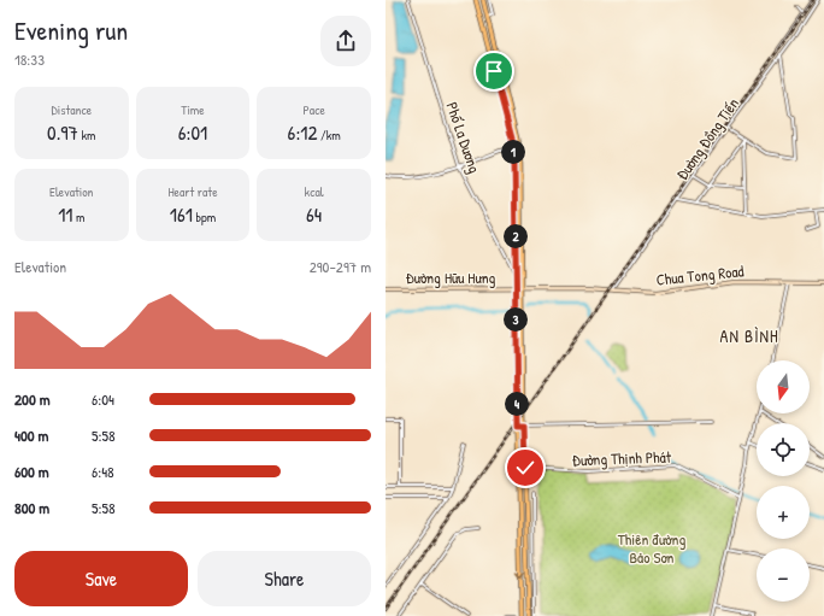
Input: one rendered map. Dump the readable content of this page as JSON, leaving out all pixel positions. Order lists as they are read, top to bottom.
{
  "streets": {
    "main road": ["Chua Tong Road", "Đường Hữu Hưng"],
    "street": ["Phố La Dương", "Đường Đồng Tiến", "Đường Thịnh Phát"]
  },
  "crossings": [
    ["Đường Đồng Tiến", "Chua Tong Road"],
    ["Chua Tong Road", "Đường Hữu Hưng"]
  ],
  "districts": ["AN BÌNH"],
  "parks": ["Thiên đường Bảo Sơn"],
  "north": "bottom",
  "page": {
    "heading": ["Evening run", "18:33"],
    "stats": [
      ["Distance", "0.97 km"],
      ["Time", "6:01"],
      ["Pace", "6:12 /km"],
      ["Elevation", "11 m"],
      ["Heart rate", "161 bpm"],
      ["kcal", "64"]
    ],
    "pins": [
      "1",
      "2",
      "3",
      "4"
    ],
    "chart": ["Elevation", "290–297 m"],
    "map_buttons": ["+", "−"],
    "list": [
      {
        "name": "200 m",
        "note": "6:04"
      },
      {
        "name": "400 m",
        "note": "5:58"
      },
      {
        "name": "600 m",
        "note": "6:48"
      },
      {
        "name": "800 m",
        "note": "5:58"
      }
    ],
    "buttons": ["Save", "Share"]
  }
}
